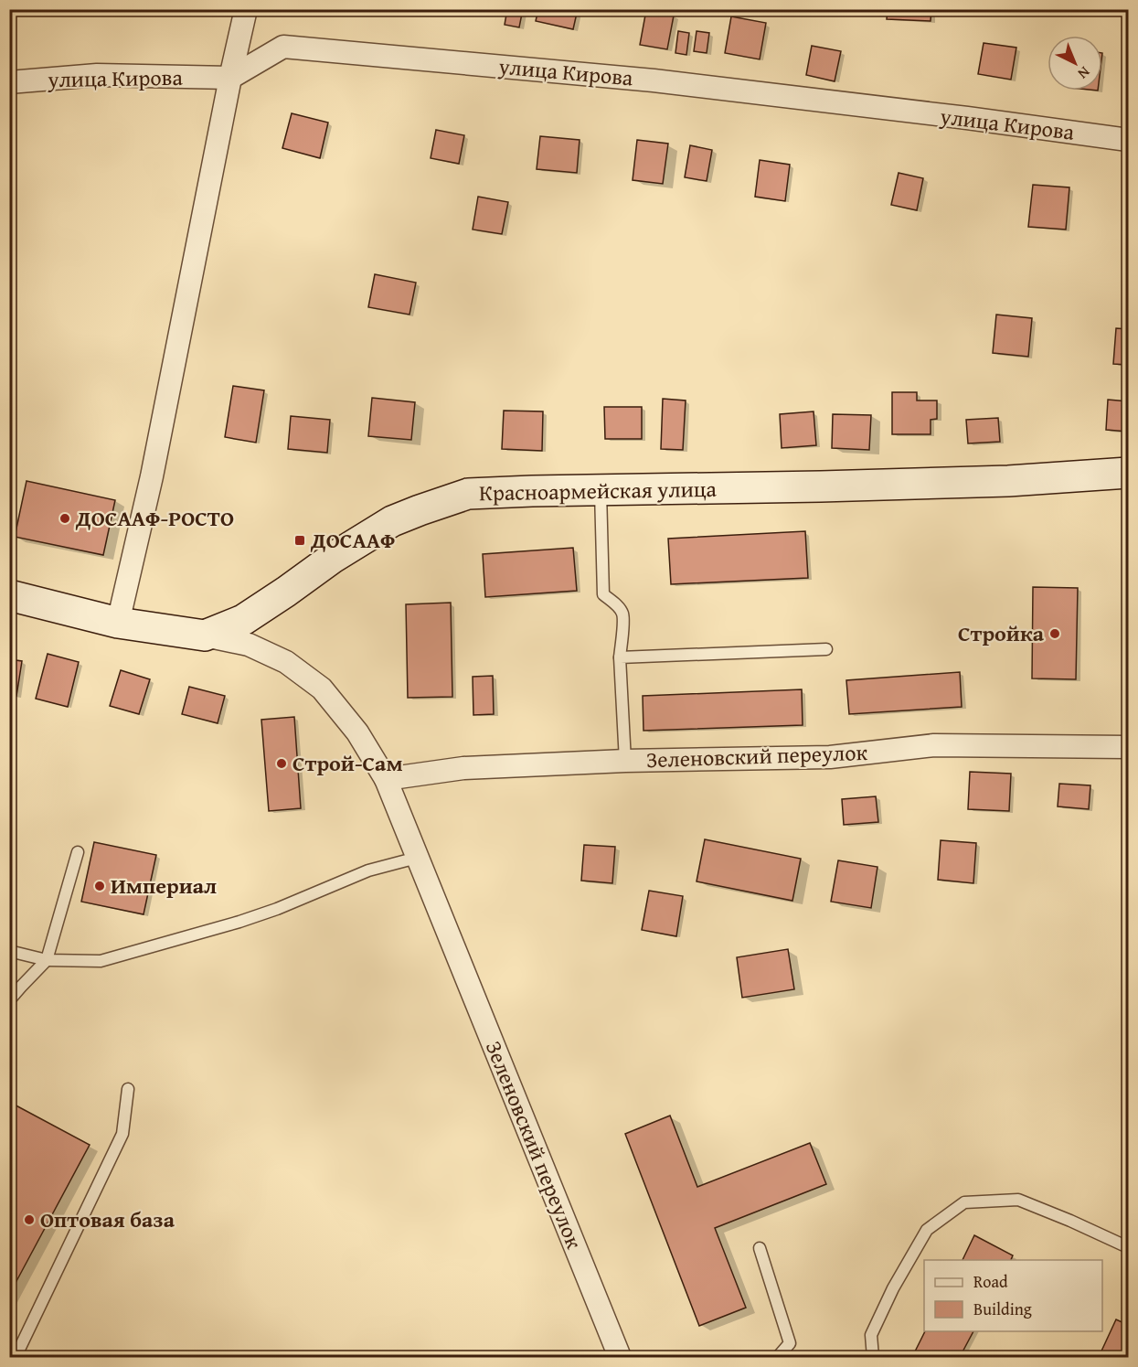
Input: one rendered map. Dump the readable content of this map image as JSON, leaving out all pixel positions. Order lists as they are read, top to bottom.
{
  "streets": {
    "street": ["улица Кирова", "Красноармейская улица", "Зеленовский переулок"]
  },
  "crossings": [
    ["Красноармейская улица", "Зеленовский переулок"]
  ],
  "places": {
    "other": [
      "ДОСААФ-РОСТО",
      "Стройка",
      "Строй-Сам",
      "Империал",
      "Оптовая база"
    ],
    "transit": ["ДОСААФ"]
  },
  "legend": ["Road", "Building"],
  "north": "bottom right"
}
